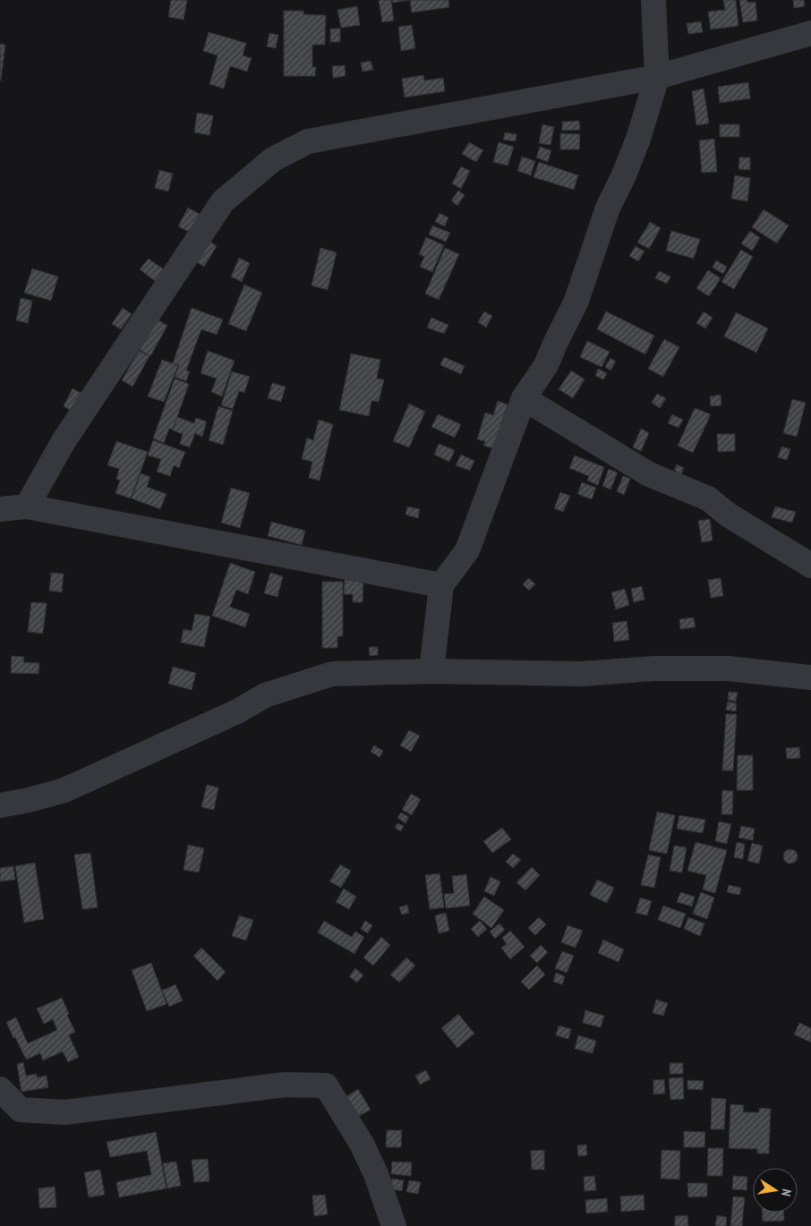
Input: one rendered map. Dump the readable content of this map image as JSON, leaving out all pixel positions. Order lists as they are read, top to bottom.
{
  "north": "right"
}
